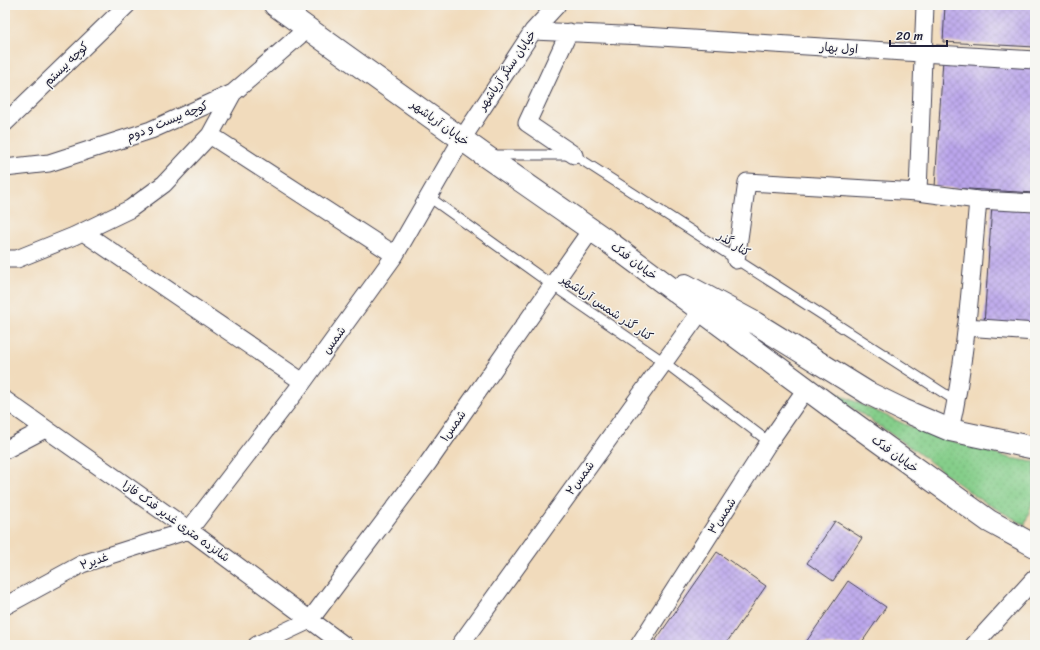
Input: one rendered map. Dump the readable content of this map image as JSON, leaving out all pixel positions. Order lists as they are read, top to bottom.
{
  "streets": {
    "main road": ["خیابان آریاشهر", "خیابان فدک"],
    "street": [
      "اول بهار",
      "کوچه بیستم",
      "خیابان سنگر آریاشهر",
      "کوچه بیست و دوم",
      "شمس",
      "شمس۱",
      "شمس۲",
      "شمس۳",
      "شانزده متری غدیر فدک فاز۱",
      "غدیر۲"
    ],
    "lane": ["کنار گذر", "کنار گذر شمس آریاشهر"]
  },
  "crossings": [
    ["اول بهار", "خیابان سنگر آریاشهر"],
    ["خیابان سنگر آریاشهر", "خیابان آریاشهر"],
    ["خیابان سنگر آریاشهر", "شمس"],
    ["کوچه بیست و دوم", "خیابان آریاشهر"],
    ["خیابان آریاشهر", "خیابان فدک"],
    ["خیابان آریاشهر", "شمس"],
    ["خیابان آریاشهر", "شمس۱"],
    ["خیابان فدک", "شمس۱"],
    ["خیابان فدک", "شمس۲"],
    ["خیابان فدک", "شمس۳"],
    ["کنار گذر شمس آریاشهر", "شمس"],
    ["کنار گذر شمس آریاشهر", "شمس۱"],
    ["کنار گذر شمس آریاشهر", "شمس۲"],
    ["کنار گذر شمس آریاشهر", "شمس۳"],
    ["شمس", "شانزده متری غدیر فدک فاز۱"],
    ["شمس", "غدیر۲"],
    ["شمس۱", "شانزده متری غدیر فدک فاز۱"],
    ["شانزده متری غدیر فدک فاز۱", "غدیر۲"]
  ],
  "scale_bar": "20 m"
}
